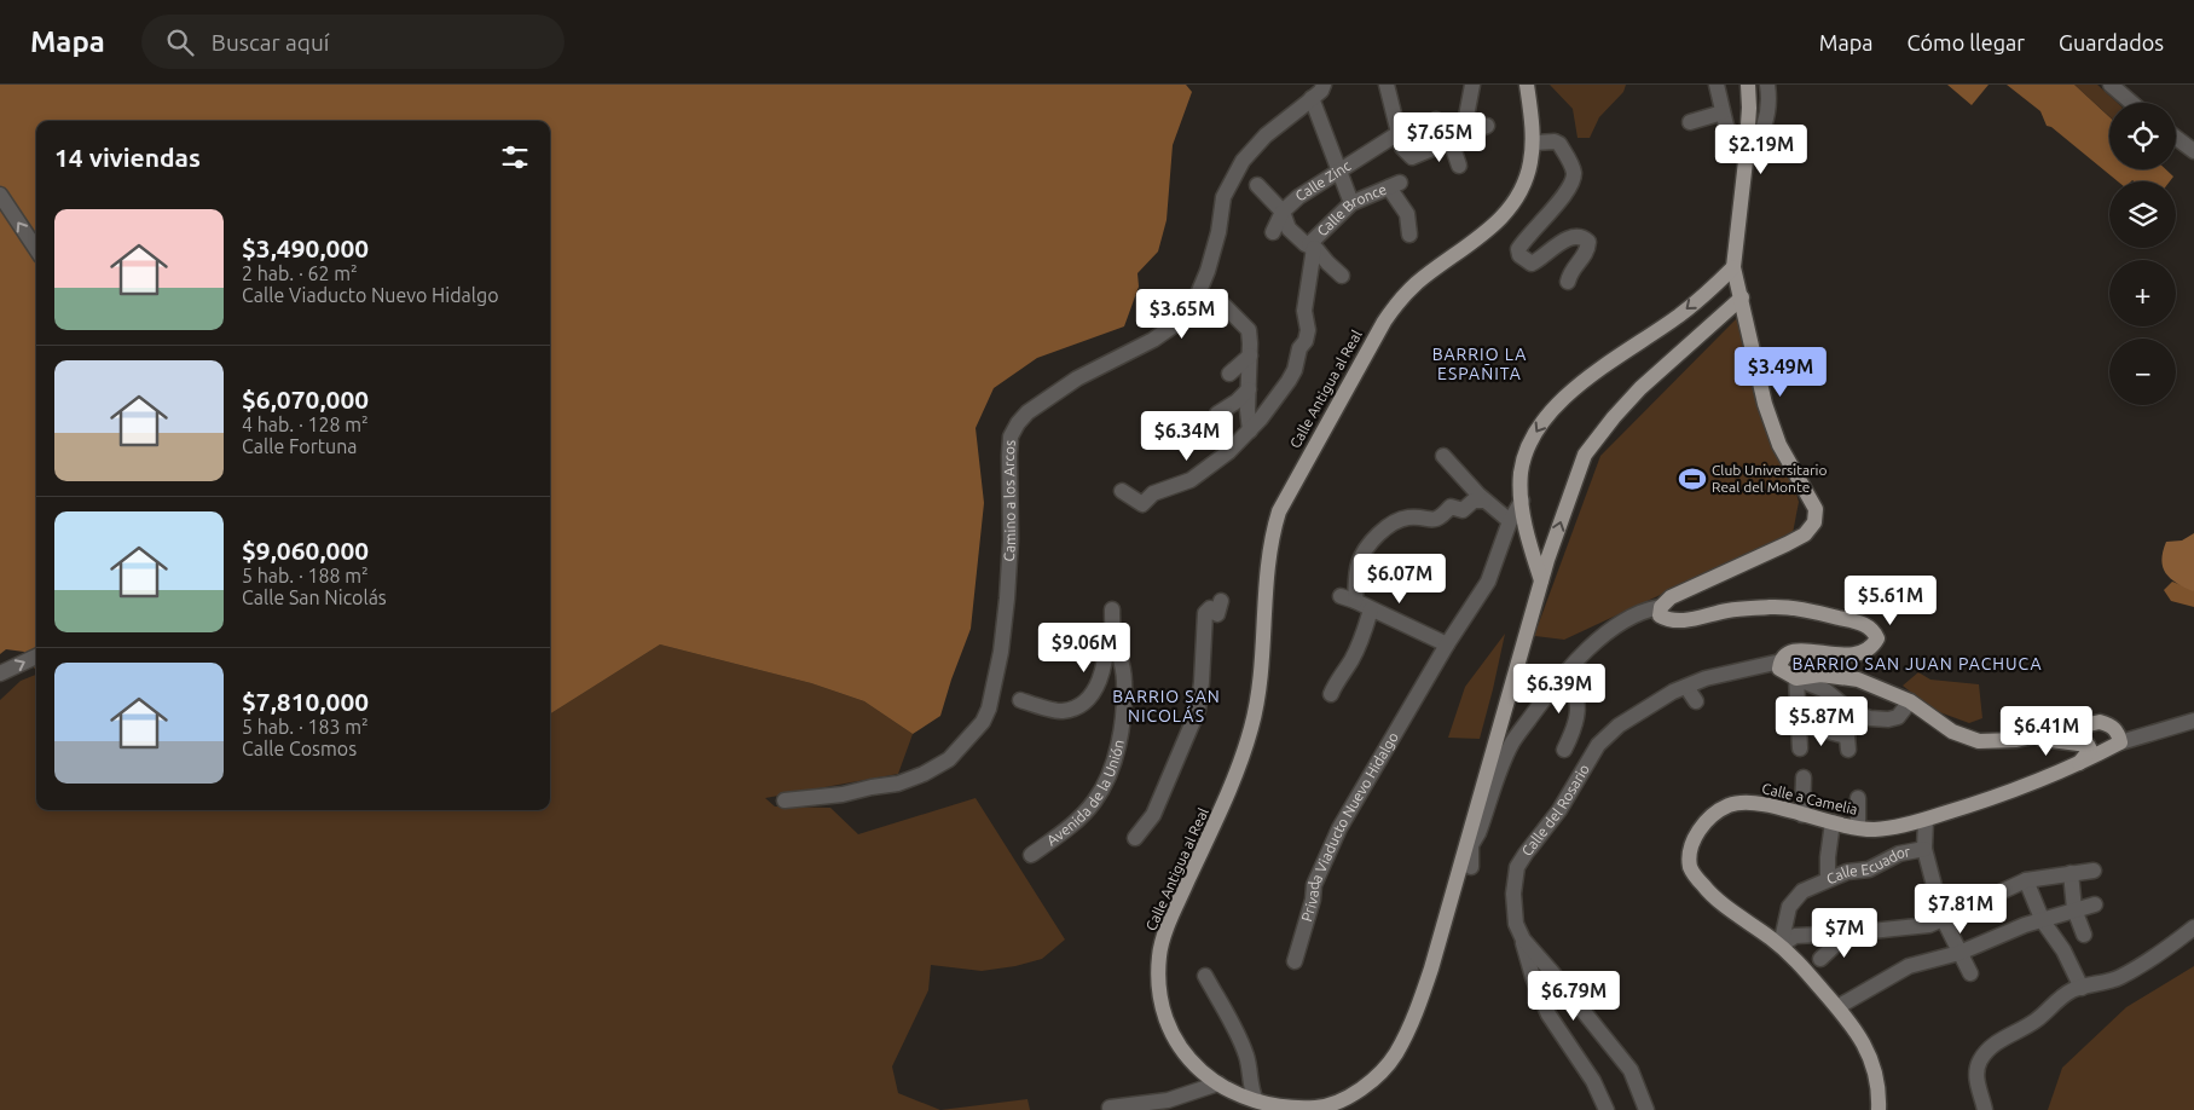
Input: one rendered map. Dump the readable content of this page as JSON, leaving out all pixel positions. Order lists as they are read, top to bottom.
{
  "streets": {
    "main road": ["Calle Antigua al Real", "Calle a Camelia"],
    "street": [
      "Calle Zinc",
      "Calle Bronce",
      "Camino a los Arcos",
      "Avenida de la Unión",
      "Calle del Rosario",
      "Privada Viaducto Nuevo Hidalgo",
      "Calle Ecuador"
    ]
  },
  "crossings": [
    ["Calle Zinc", "Calle Bronce"],
    ["Calle a Camelia", "Calle Ecuador"]
  ],
  "districts": ["BARRIO LA ESPAÑITA", "BARRIO SAN JUAN PACHUCA", "BARRIO SAN NICOLÁS"],
  "places": {
    "sports": ["Club Universitario Real del Monte"]
  },
  "page": {
    "header": "Mapa",
    "search": "Buscar aquí",
    "nav": ["Mapa", "Cómo llegar", "Guardados"],
    "map_buttons": ["+", "−"],
    "price": [
      "$7.65M",
      "$2.19M",
      "$3.65M",
      "$3.49M",
      "$6.34M",
      "$6.07M",
      "$5.61M",
      "$9.06M",
      "$6.39M",
      "$5.87M",
      "$6.41M",
      "$7.81M",
      "$7M",
      "$6.79M"
    ],
    "heading": "14 viviendas",
    "list": [
      {
        "name": "$3,490,000",
        "note": "2 hab. · 62 m² · Calle Viaducto Nuevo Hidalgo"
      },
      {
        "name": "$6,070,000",
        "note": "4 hab. · 128 m² · Calle Fortuna"
      },
      {
        "name": "$9,060,000",
        "note": "5 hab. · 188 m² · Calle San Nicolás"
      },
      {
        "name": "$7,810,000",
        "note": "5 hab. · 183 m² · Calle Cosmos"
      }
    ]
  }
}
